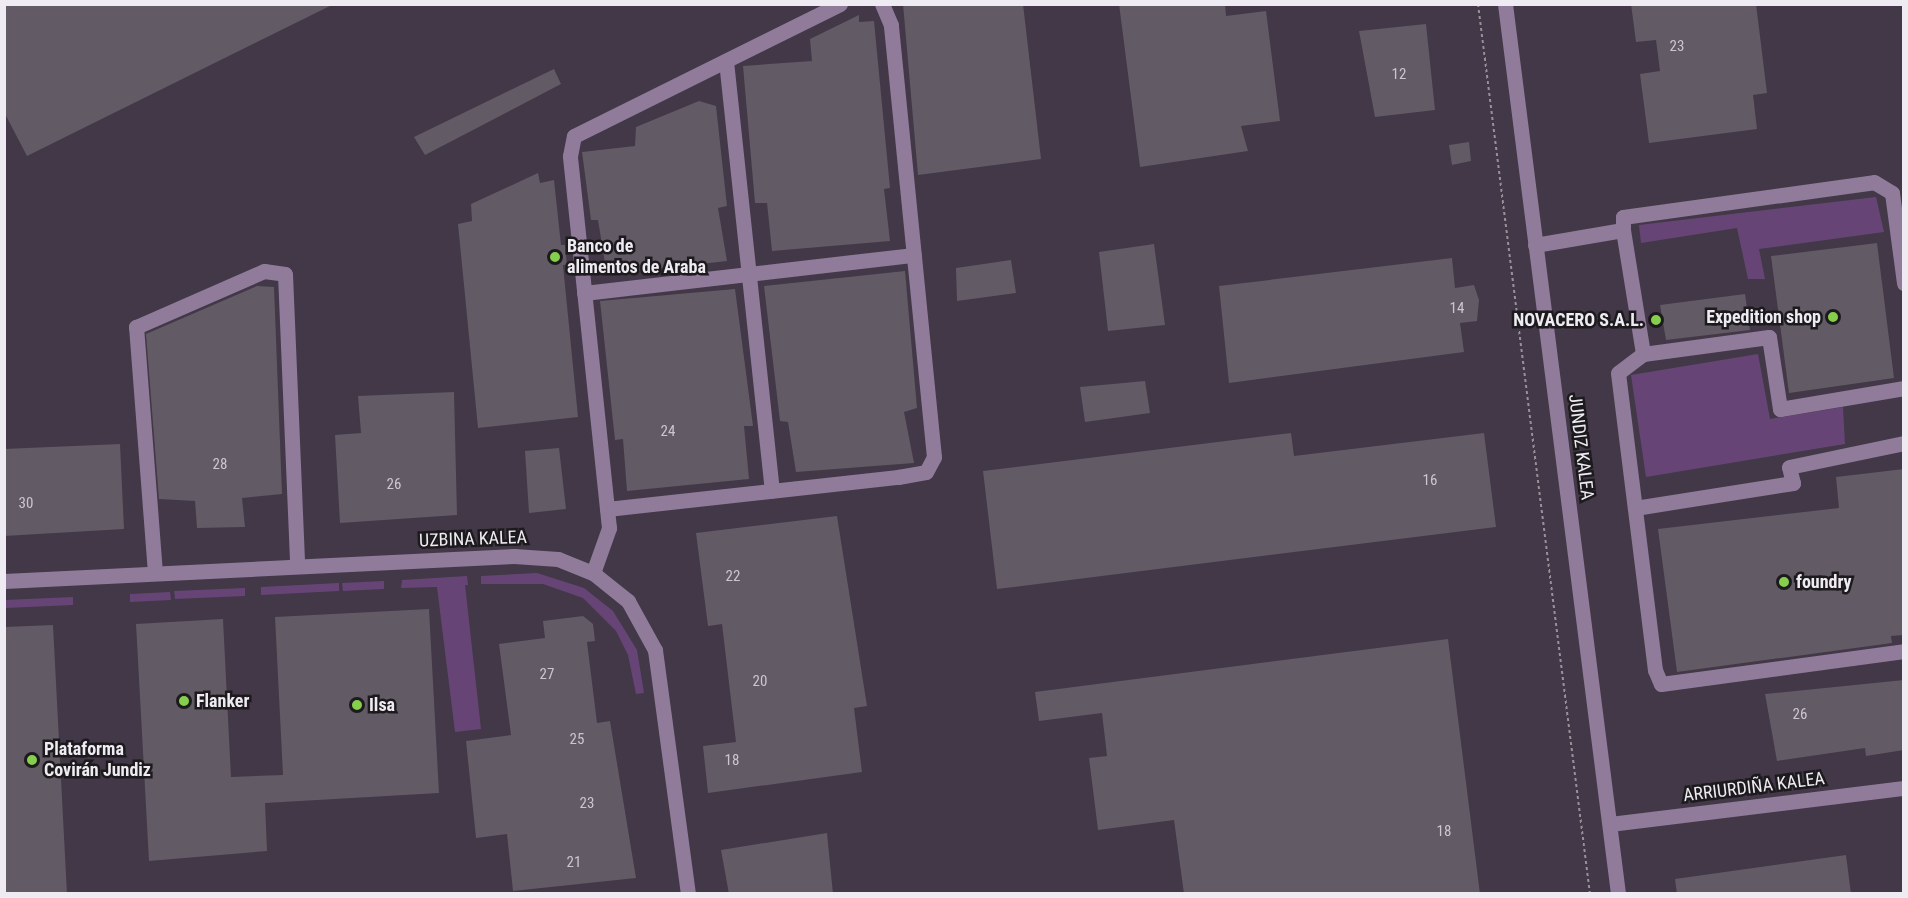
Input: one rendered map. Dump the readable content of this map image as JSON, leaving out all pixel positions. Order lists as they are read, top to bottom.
{
  "streets": {
    "street": ["JUNDIZ KALEA", "UZBINA KALEA", "ARRIURDIÑA KALEA"]
  },
  "crossings": [
    ["JUNDIZ KALEA", "ARRIURDIÑA KALEA"]
  ],
  "places": [
    "Banco de alimentos de Araba",
    "Expedition shop",
    "NOVACERO S.A.L.",
    "foundry",
    "Flanker",
    "Ilsa",
    "Plataforma Covirán Jundiz"
  ],
  "house_numbers": [
    "23",
    "12",
    "14",
    "24",
    "28",
    "16",
    "26",
    "30",
    "22",
    "27",
    "20",
    "26",
    "25",
    "18",
    "23",
    "18",
    "21"
  ]
}
